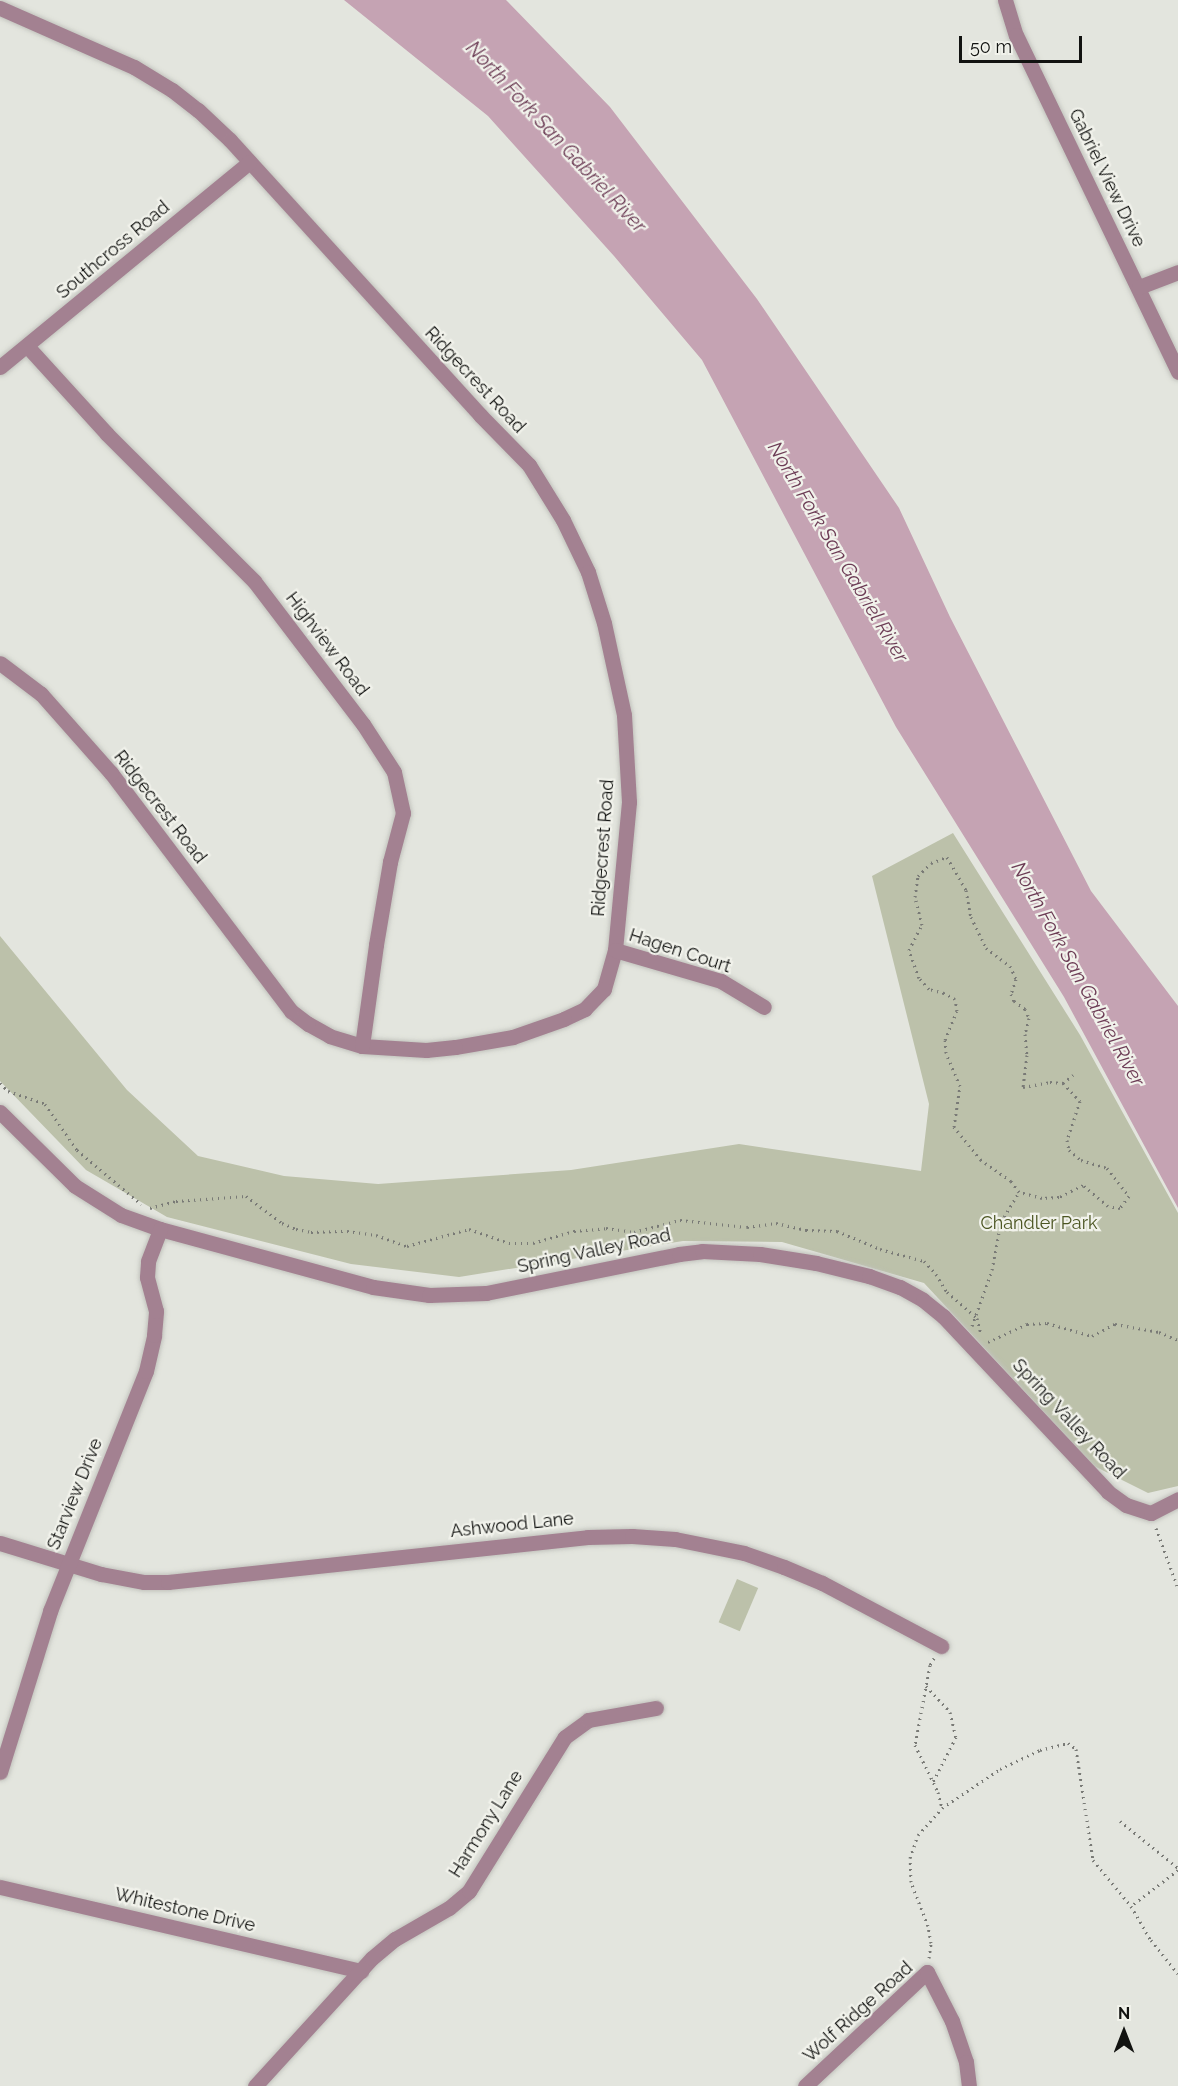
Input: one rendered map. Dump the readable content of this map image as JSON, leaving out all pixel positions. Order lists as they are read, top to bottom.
{
  "streets": {
    "street": [
      "Gabriel View Drive",
      "Southcross Road",
      "Ridgecrest Road",
      "Highview Road",
      "Hagen Court",
      "Spring Valley Road",
      "Starview Drive",
      "Ashwood Lane",
      "Harmony Lane",
      "Whitestone Drive",
      "Wolf Ridge Road"
    ]
  },
  "crossings": [
    ["Southcross Road", "Ridgecrest Road"],
    ["Southcross Road", "Highview Road"],
    ["Ridgecrest Road", "Highview Road"],
    ["Ridgecrest Road", "Hagen Court"],
    ["Spring Valley Road", "Starview Drive"],
    ["Starview Drive", "Ashwood Lane"],
    ["Harmony Lane", "Whitestone Drive"]
  ],
  "water": ["North Fork San Gabriel River"],
  "parks": ["Chandler Park"],
  "scale_bar": "50 m",
  "north": "top"
}
